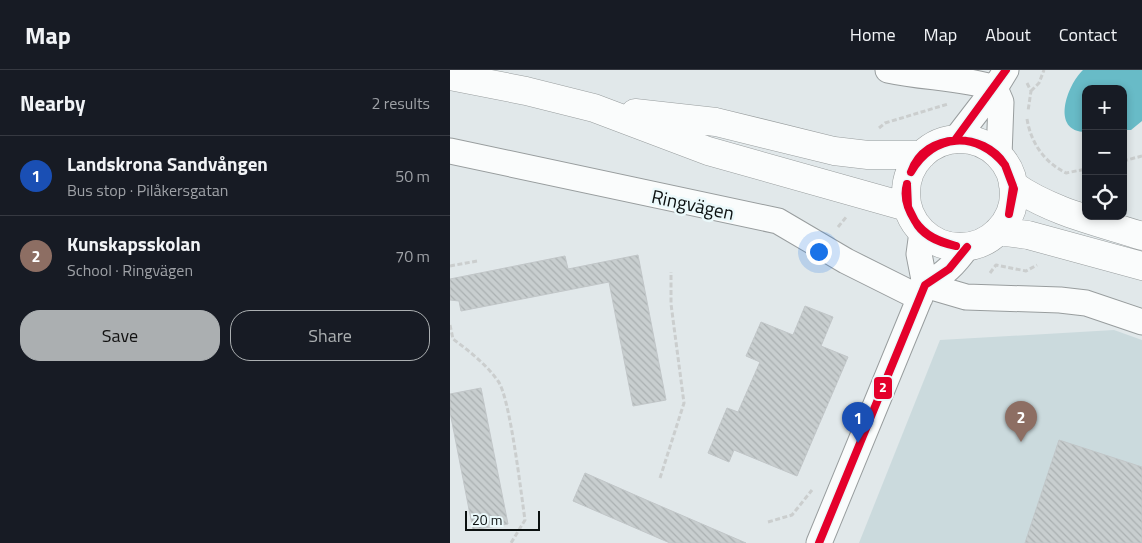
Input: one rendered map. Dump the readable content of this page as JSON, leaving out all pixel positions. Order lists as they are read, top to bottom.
{
  "streets": {
    "street": ["Ringvägen"]
  },
  "lines": ["transit line 2"],
  "scale_bar": "20 m",
  "page": {
    "header": "Map",
    "nav": [
      "Home",
      "Map",
      "About",
      "Contact"
    ],
    "heading": ["Nearby", "2 results"],
    "map_buttons": ["+", "−"],
    "list": [
      {
        "mark": "1",
        "name": "Landskrona Sandvången",
        "note": "Bus stop · Pilåkersgatan",
        "value": "50 m"
      },
      {
        "mark": "2",
        "name": "Kunskapsskolan",
        "note": "School · Ringvägen",
        "value": "70 m"
      }
    ],
    "buttons": ["Save", "Share"],
    "pins": ["2", "1"],
    "scale": "20 m"
  }
}
